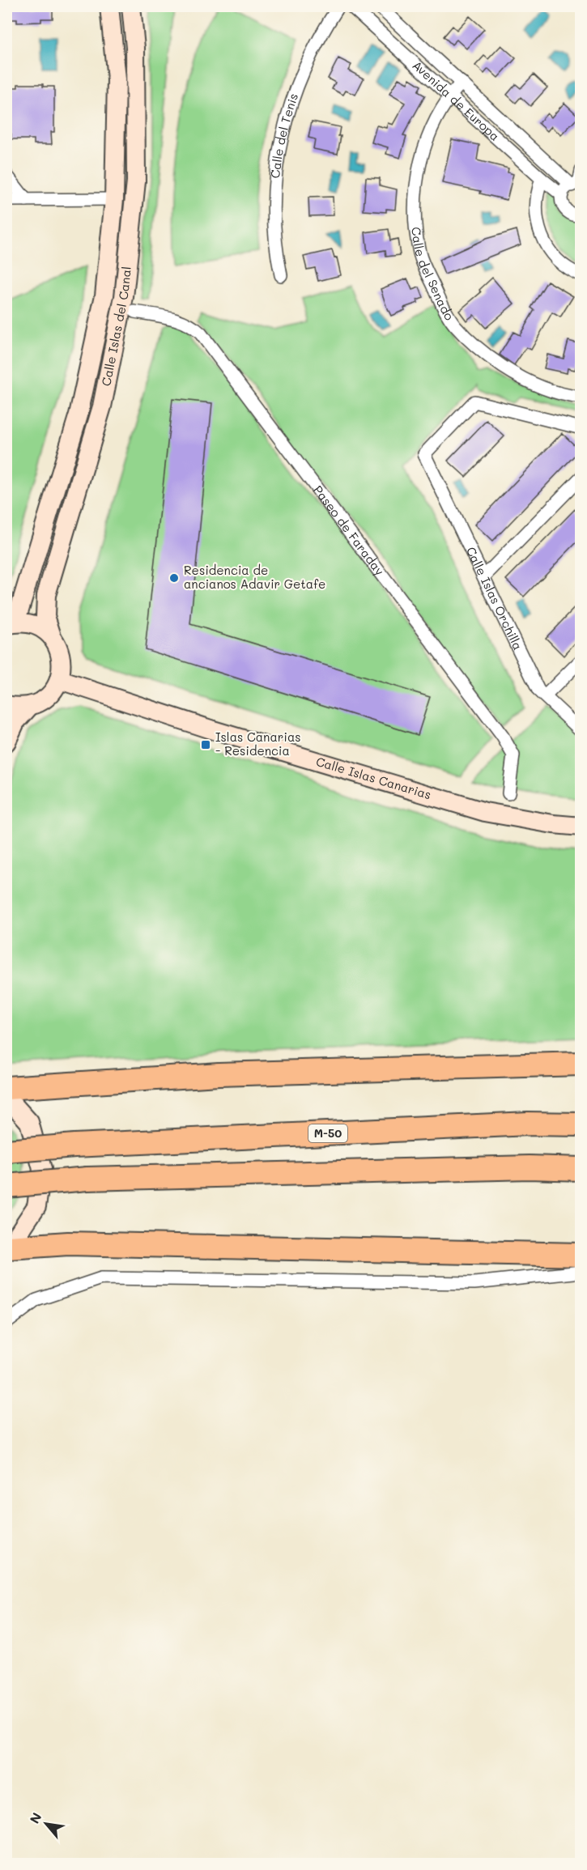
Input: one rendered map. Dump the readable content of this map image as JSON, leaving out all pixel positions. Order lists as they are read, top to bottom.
{
  "streets": {
    "highway": ["M-50"],
    "street": [
      "Avenida de Europa",
      "Calle del Tenis",
      "Calle del Senado",
      "Calle Islas del Canal",
      "Paseo de Faraday",
      "Calle Islas Orchilla",
      "Calle Islas Canarias"
    ]
  },
  "crossings": [
    ["Avenida de Europa", "Calle del Senado"],
    ["Calle Islas del Canal", "Calle Islas Canarias"]
  ],
  "places": {
    "other": ["Residencia de ancianos Adavir Getafe"],
    "transit": ["Islas Canarias - Residencia"]
  },
  "north": "top left"
}
